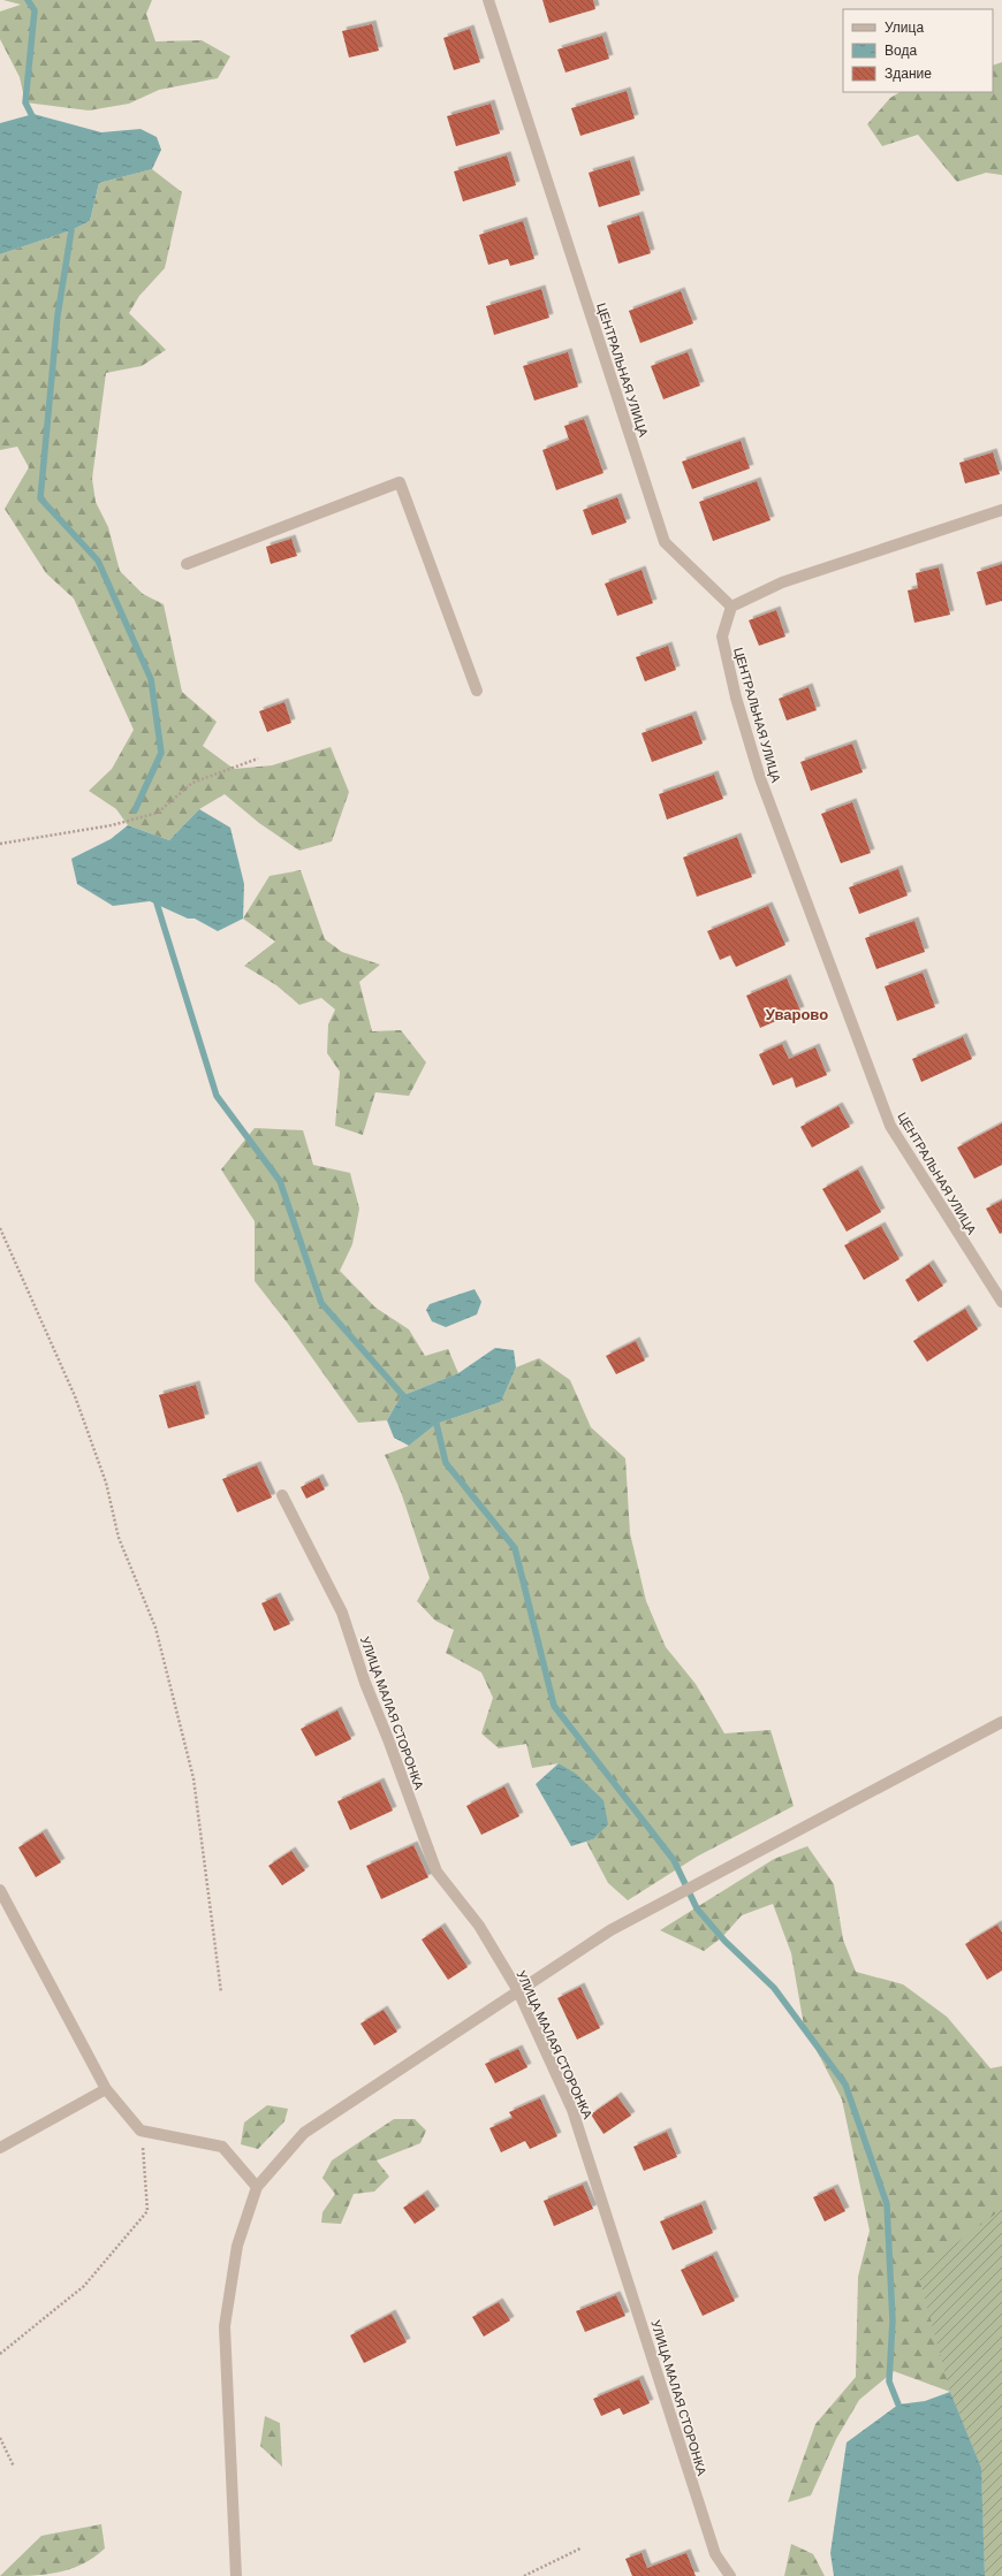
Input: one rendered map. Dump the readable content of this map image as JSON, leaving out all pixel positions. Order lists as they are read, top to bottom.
{
  "streets": {
    "street": ["ЦЕНТРАЛЬНАЯ УЛИЦА", "УЛИЦА МАЛАЯ СТОРОНКА"]
  },
  "districts": ["Уварово"],
  "legend": ["Улица", "Вода", "Здание"]
}
